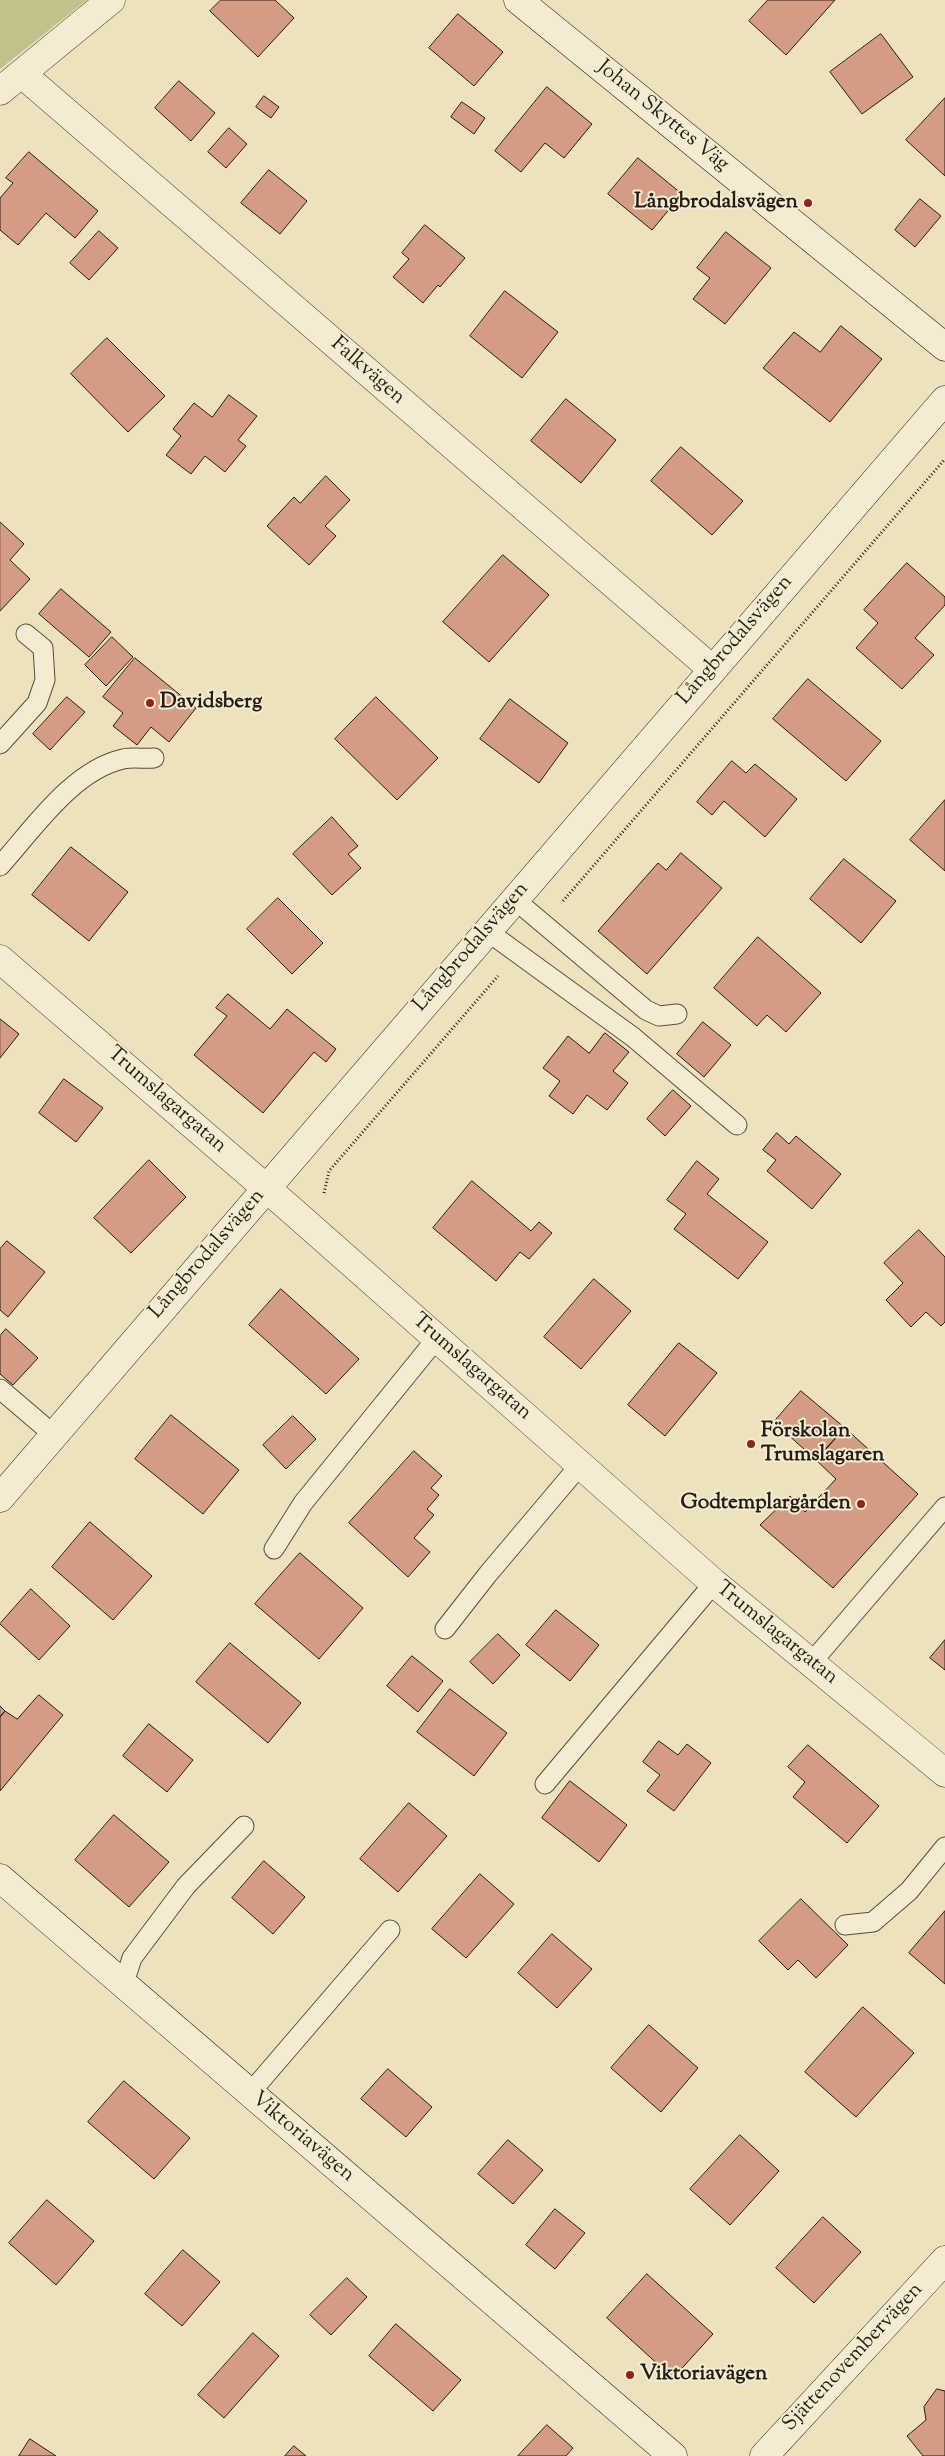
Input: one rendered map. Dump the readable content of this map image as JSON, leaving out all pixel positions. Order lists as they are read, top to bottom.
{
  "streets": {
    "street": [
      "Johan Skyttes Väg",
      "Falkvägen",
      "Långbrodalsvägen",
      "Trumslagargatan",
      "Viktoriavägen",
      "Sjättenovembervägen"
    ]
  },
  "crossings": [
    ["Falkvägen", "Långbrodalsvägen"],
    ["Långbrodalsvägen", "Trumslagargatan"]
  ],
  "places": [
    "Långbrodalsvägen",
    "Davidsberg",
    "Förskolan Trumslagaren",
    "Godtemplargården",
    "Viktoriavägen"
  ]
}
